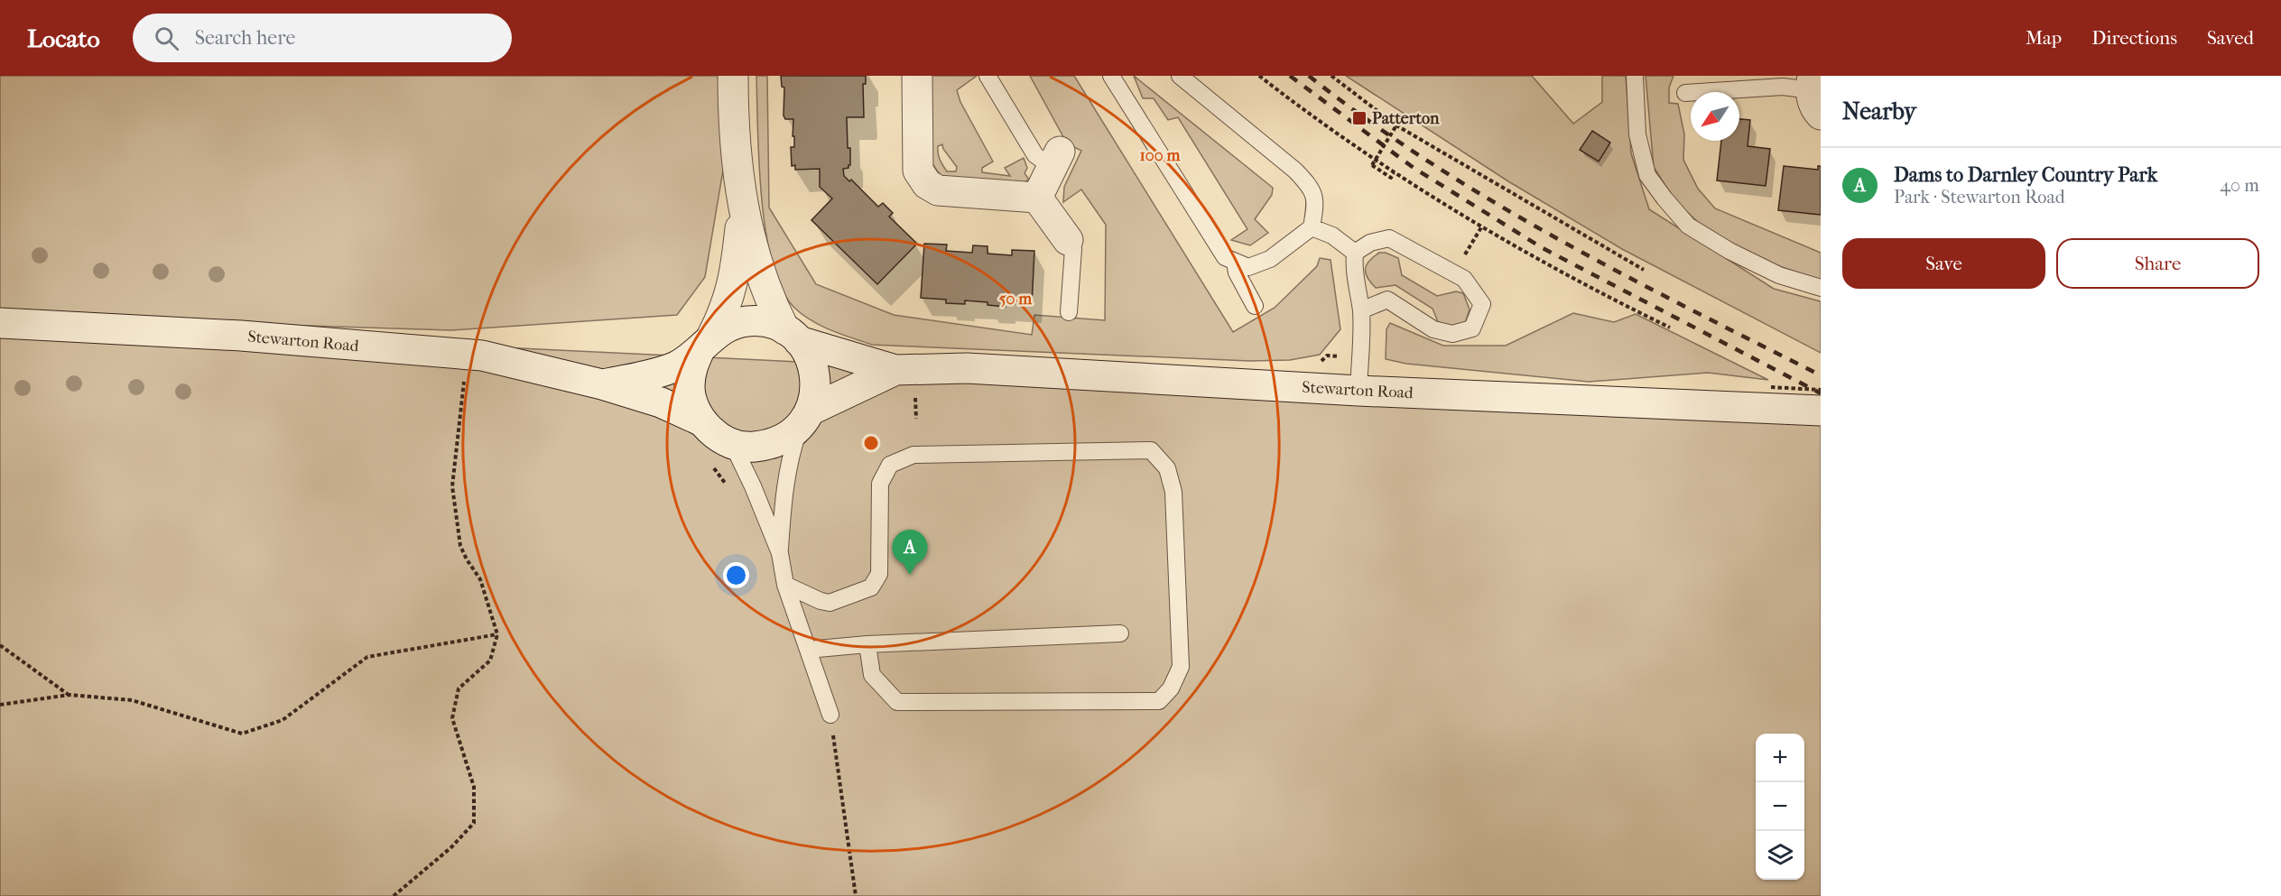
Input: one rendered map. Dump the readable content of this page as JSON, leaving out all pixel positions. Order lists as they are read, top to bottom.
{
  "streets": {
    "main road": ["Stewarton Road"]
  },
  "places": {
    "transit": ["Patterton"]
  },
  "north": "bottom left",
  "page": {
    "header": "Locato",
    "search": "Search here",
    "nav": ["Map", "Directions", "Saved"],
    "heading": "Nearby",
    "list": [
      {
        "mark": "A",
        "name": "Dams to Darnley Country Park",
        "note": "Park · Stewarton Road",
        "value": "40 m"
      }
    ],
    "buttons": ["Save", "Share"],
    "pins": "A",
    "map_buttons": ["+", "−"]
  },
  "rings": ["100 m", "50 m"]
}
